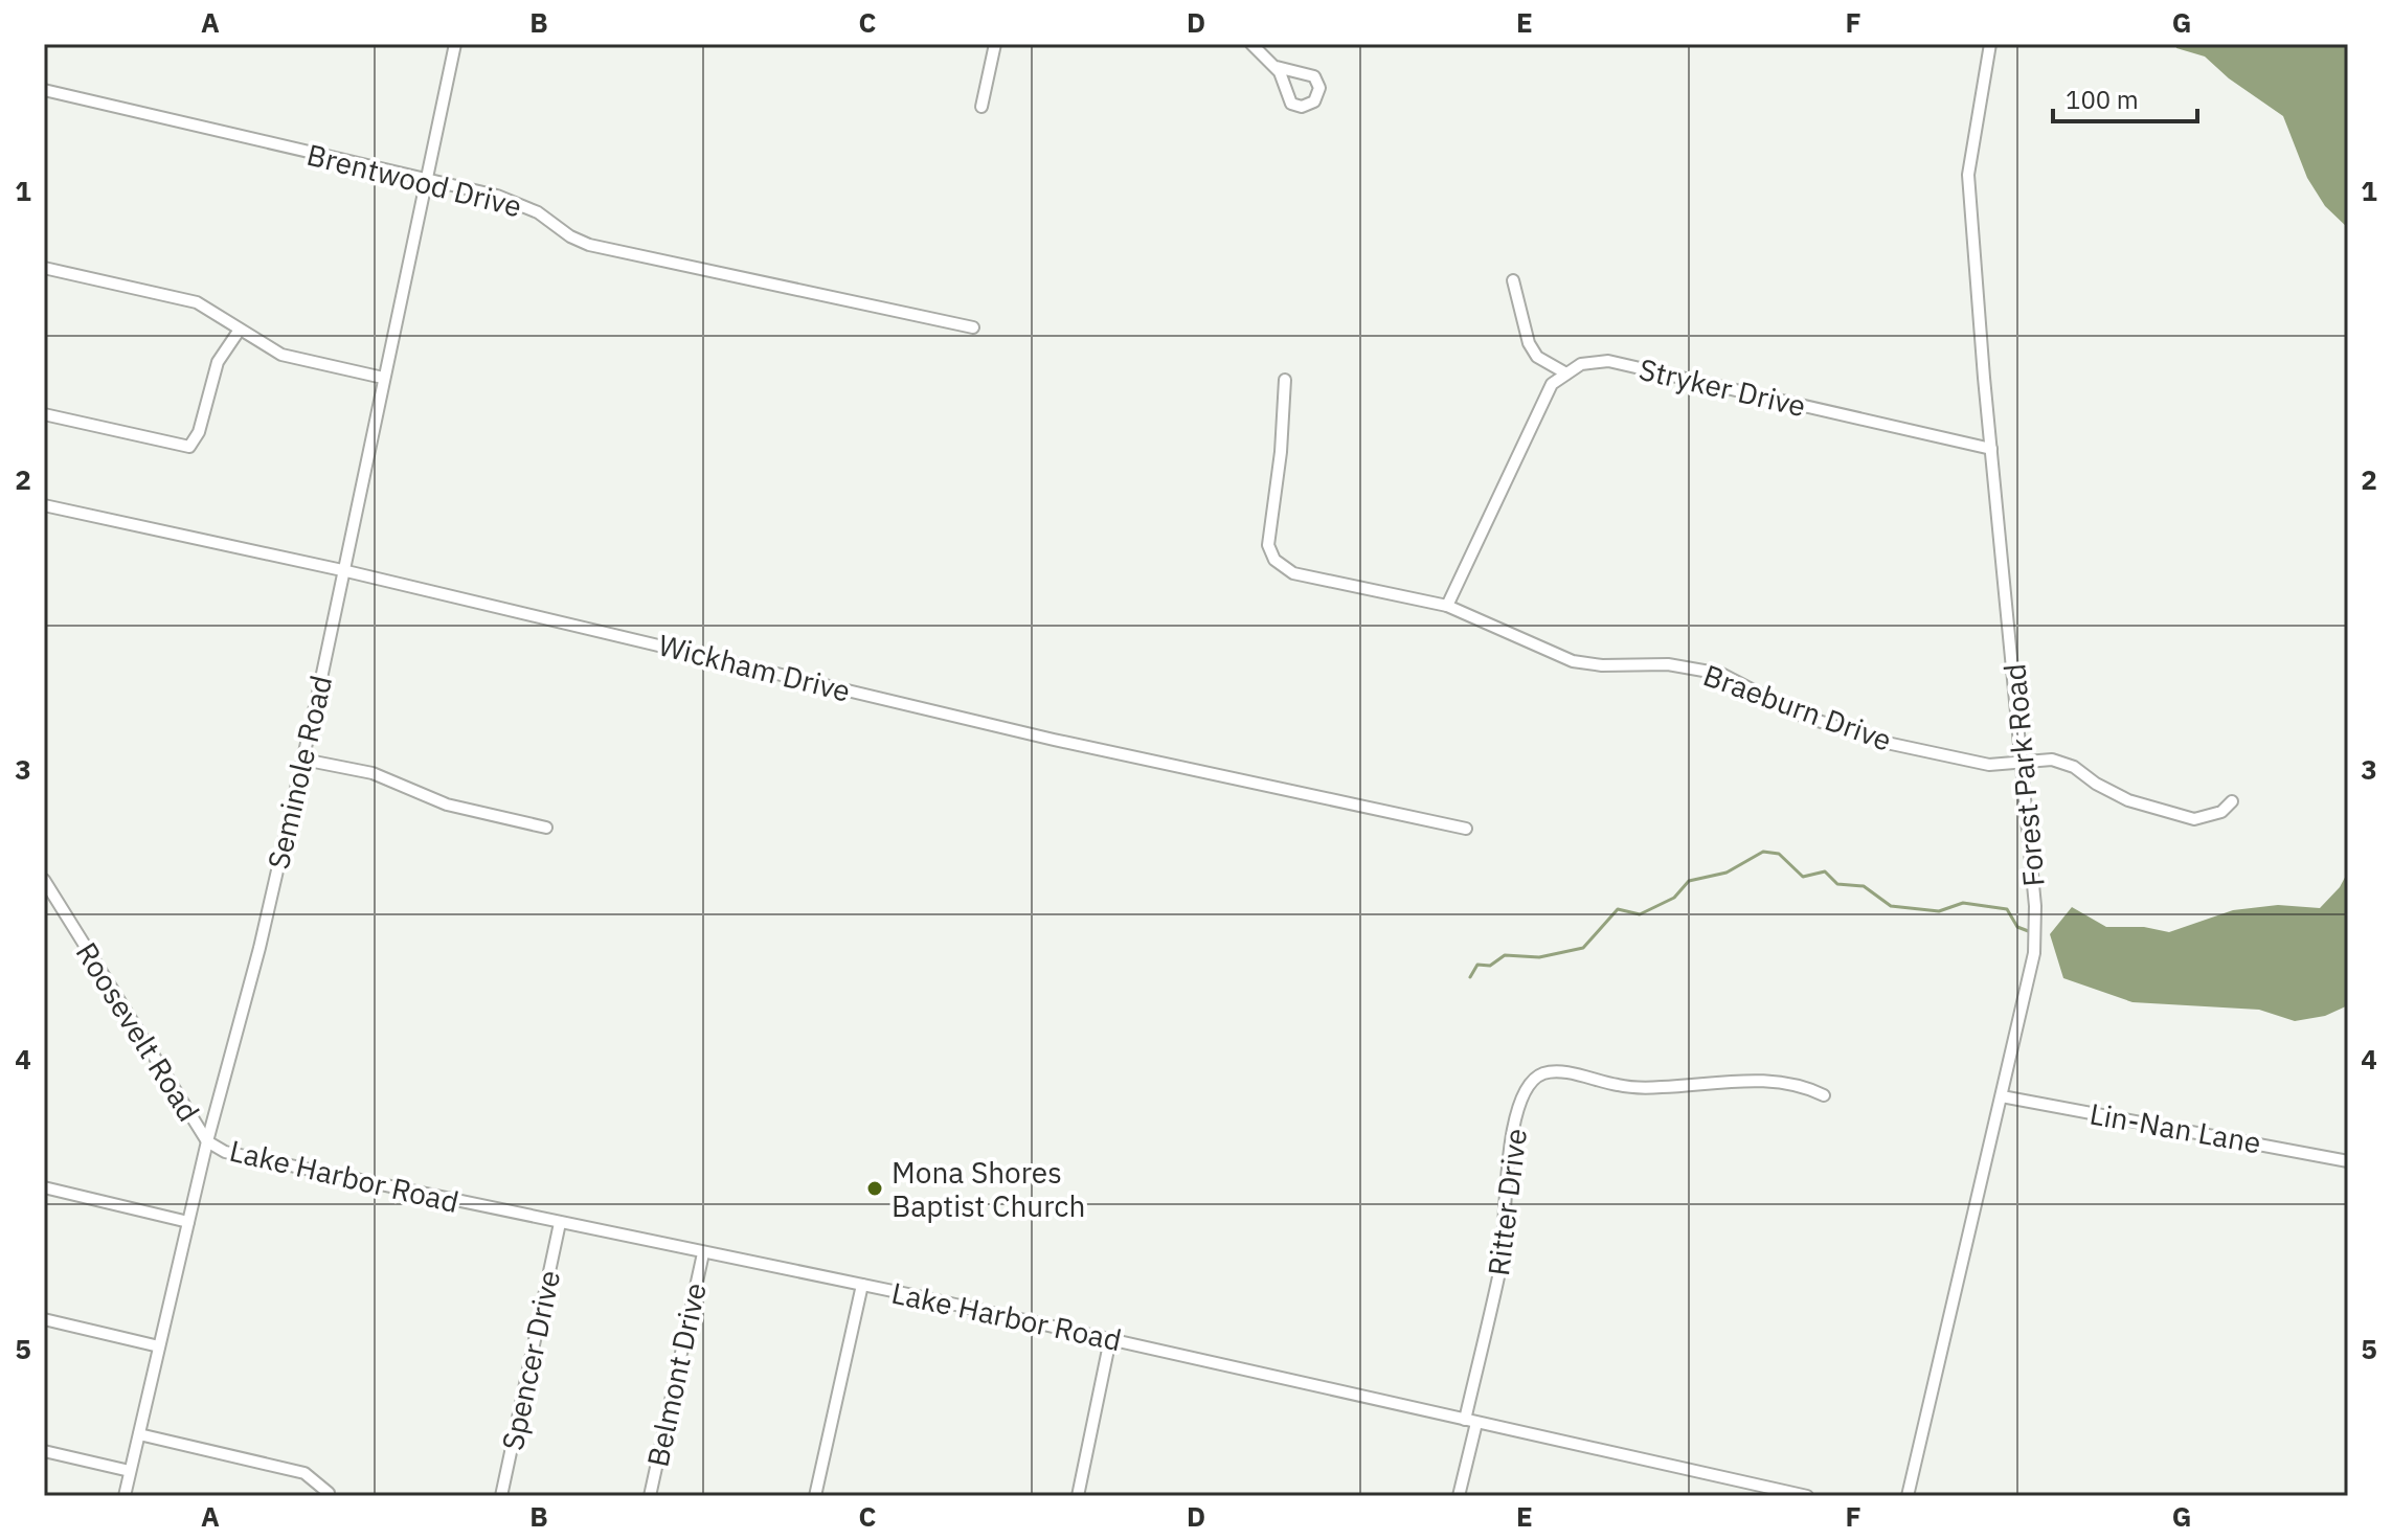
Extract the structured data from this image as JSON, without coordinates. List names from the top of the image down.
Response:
{
  "streets": {
    "street": [
      "Brentwood Drive",
      "Stryker Drive",
      "Wickham Drive",
      "Braeburn Drive",
      "Seminole Road",
      "Forest Park Road",
      "Roosevelt Road",
      "Lin-Nan Lane",
      "Lake Harbor Road",
      "Ritter Drive",
      "Spencer Drive",
      "Belmont Drive"
    ]
  },
  "crossings": [
    ["Brentwood Drive", "Seminole Road"],
    ["Stryker Drive", "Forest Park Road"],
    ["Wickham Drive", "Seminole Road"],
    ["Braeburn Drive", "Forest Park Road"],
    ["Seminole Road", "Roosevelt Road"],
    ["Seminole Road", "Lake Harbor Road"],
    ["Forest Park Road", "Lin-Nan Lane"],
    ["Roosevelt Road", "Lake Harbor Road"],
    ["Lake Harbor Road", "Ritter Drive"],
    ["Lake Harbor Road", "Spencer Drive"],
    ["Lake Harbor Road", "Belmont Drive"]
  ],
  "places": ["Mona Shores Baptist Church"],
  "scale_bar": "100 m",
  "grid": {
    "columns": [
      "A",
      "B",
      "C",
      "D",
      "E",
      "F",
      "G"
    ],
    "rows": [
      "1",
      "2",
      "3",
      "4",
      "5"
    ]
  }
}
